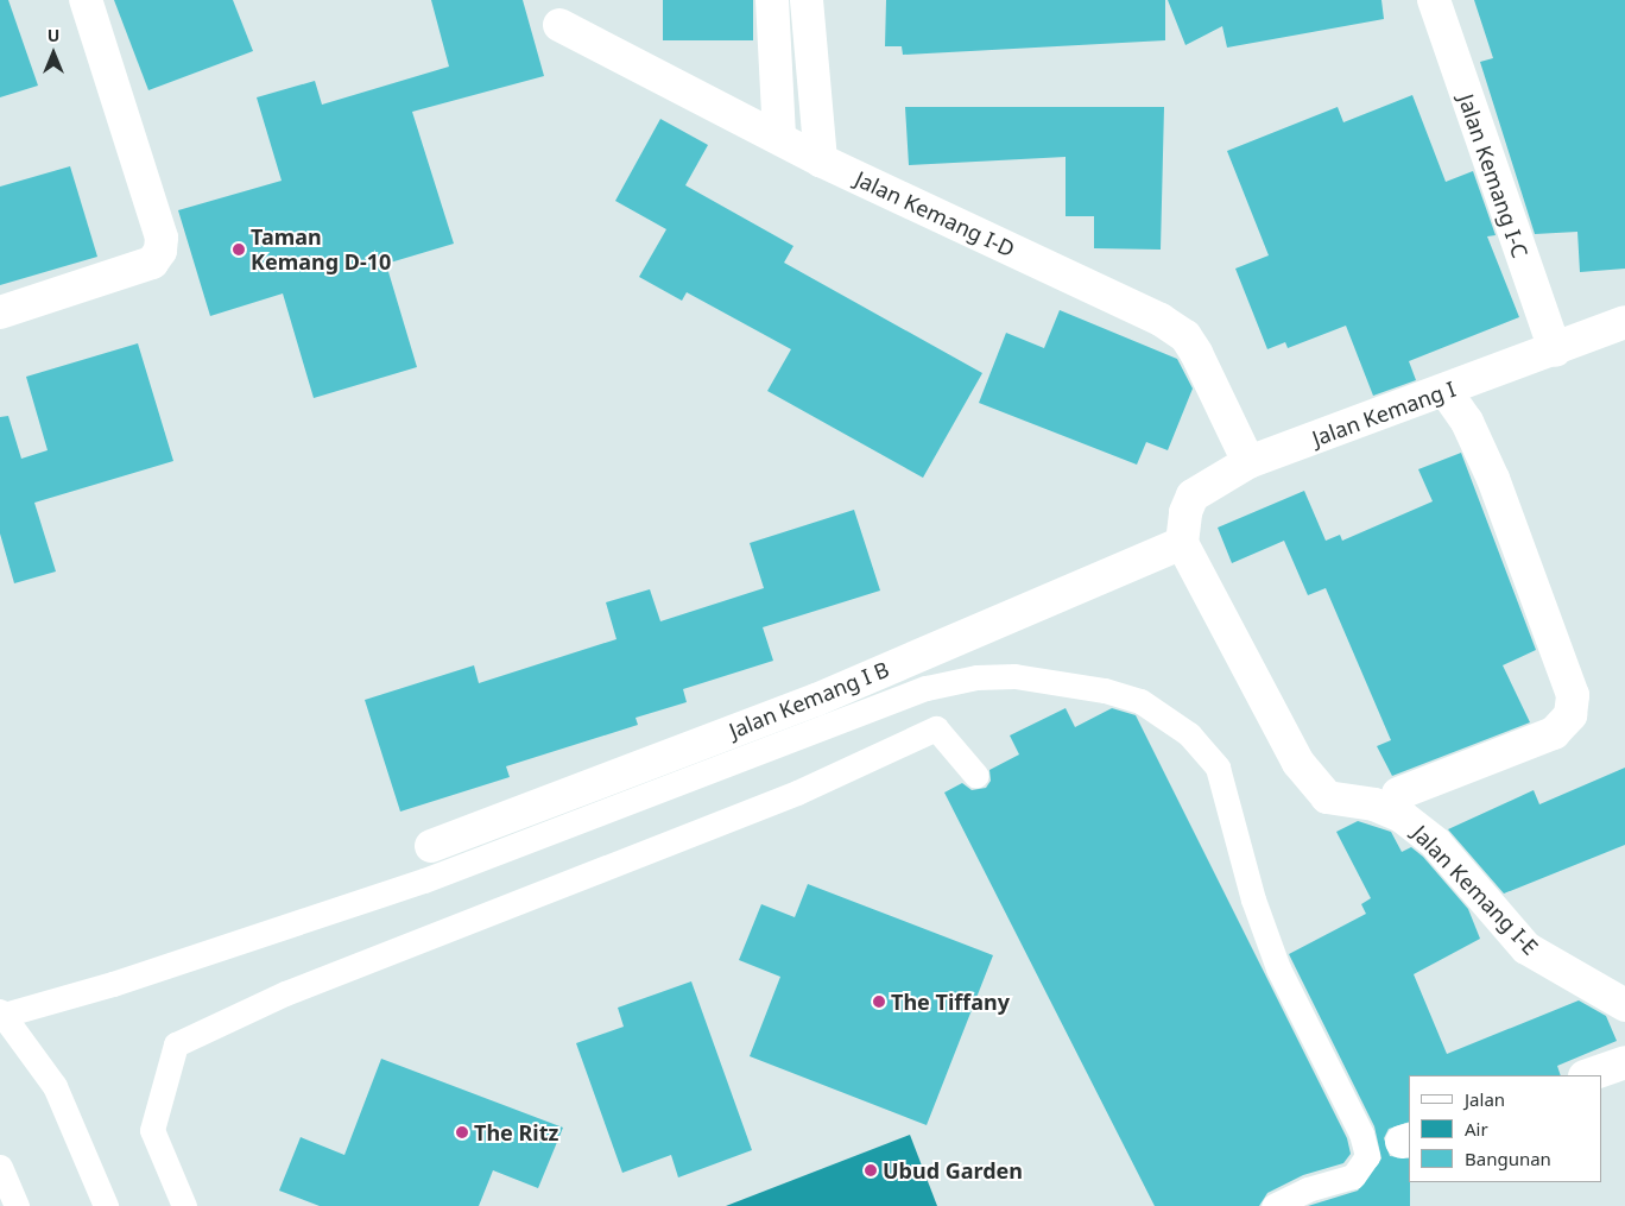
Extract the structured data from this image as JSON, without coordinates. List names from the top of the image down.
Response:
{
  "streets": {
    "street": [
      "Jalan Kemang I-C",
      "Jalan Kemang I-D",
      "Jalan Kemang I",
      "Jalan Kemang I B",
      "Jalan Kemang I-E"
    ]
  },
  "crossings": [
    ["Jalan Kemang I-C", "Jalan Kemang I"],
    ["Jalan Kemang I-D", "Jalan Kemang I"],
    ["Jalan Kemang I", "Jalan Kemang I B"],
    ["Jalan Kemang I", "Jalan Kemang I-E"],
    ["Jalan Kemang I B", "Jalan Kemang I-E"]
  ],
  "places": [
    "Taman Kemang D-10",
    "The Tiffany",
    "The Ritz",
    "Ubud Garden"
  ],
  "legend": ["Jalan", "Air", "Bangunan"],
  "north": "top"
}
